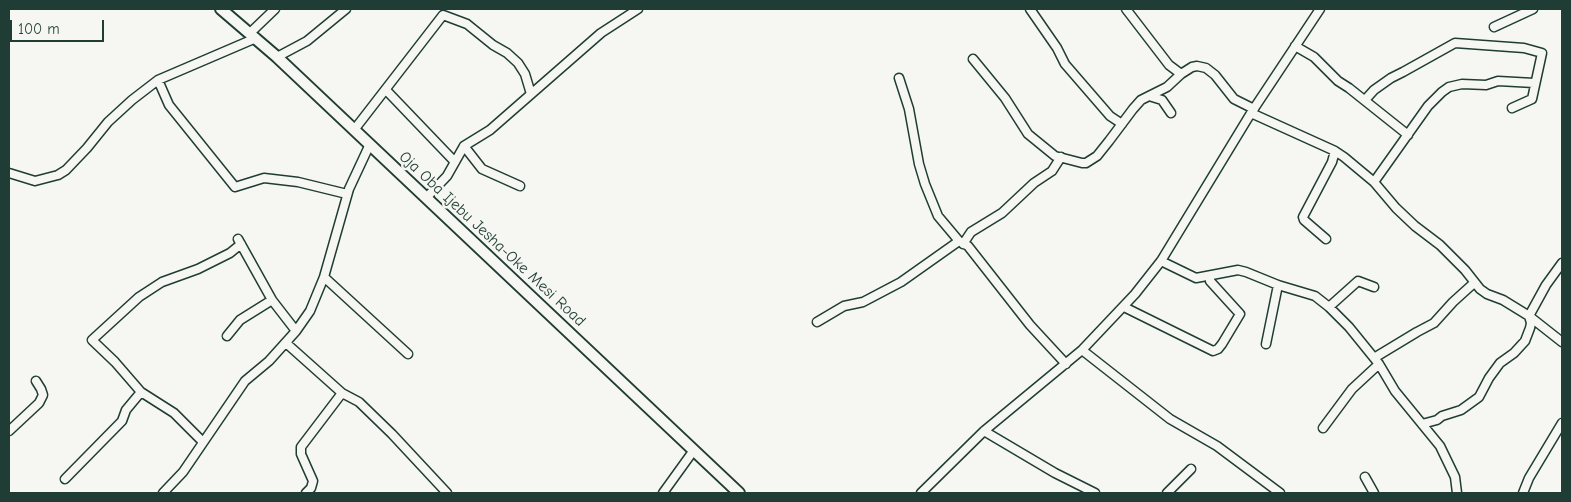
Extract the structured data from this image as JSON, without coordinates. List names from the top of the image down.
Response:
{
  "streets": {
    "main road": ["Oja Oba Ijebu Jesha-Oke Mesi Road"]
  },
  "scale_bar": "100 m"
}
